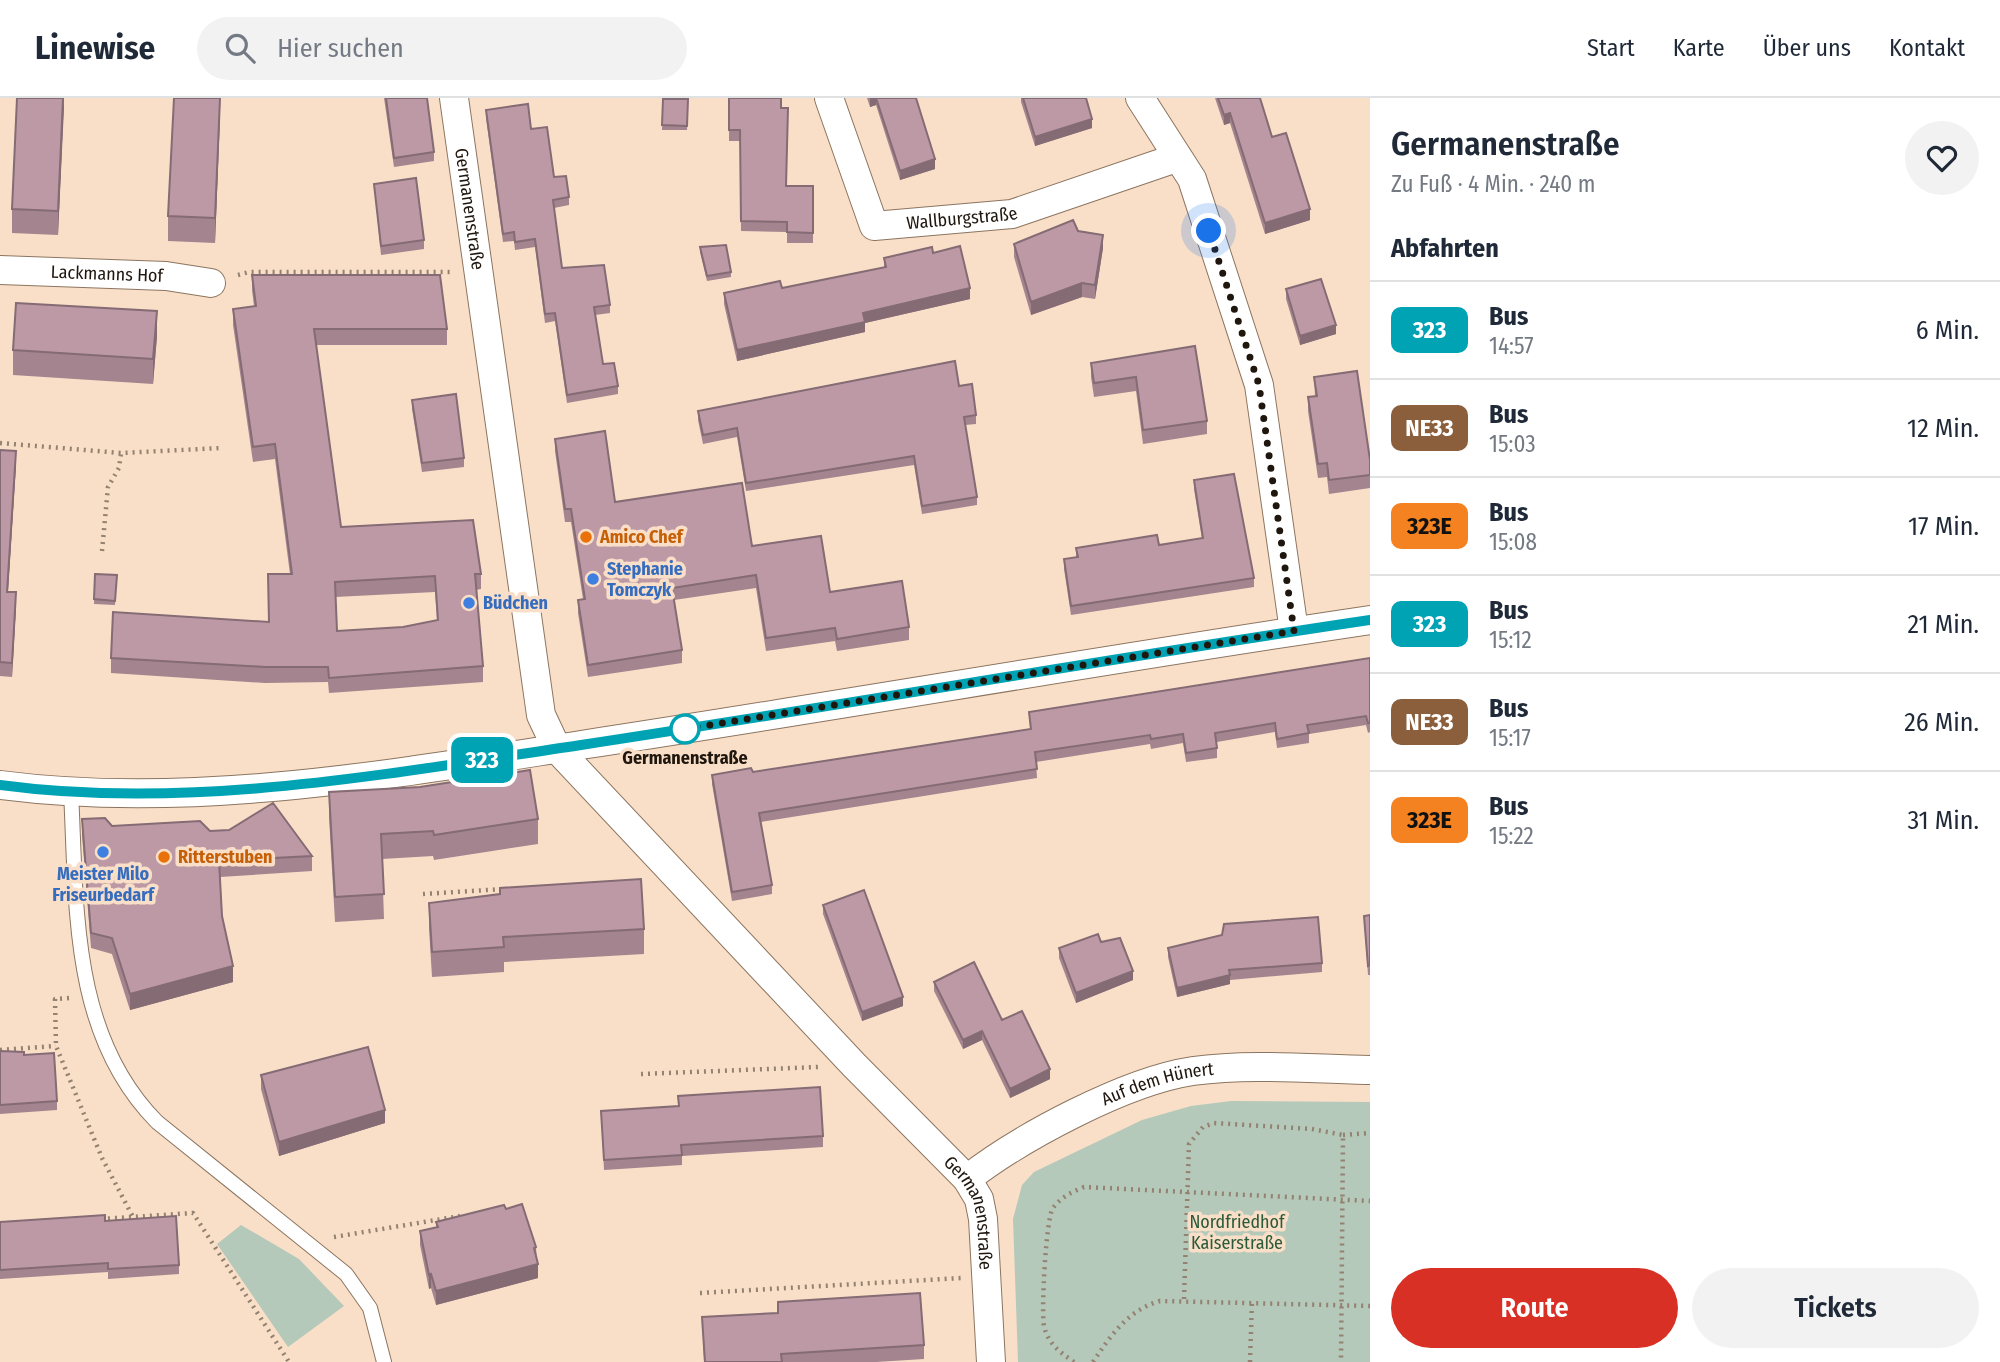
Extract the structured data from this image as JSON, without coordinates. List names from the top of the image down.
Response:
{
  "streets": {
    "street": [
      "Germanenstraße",
      "Wallburgstraße",
      "Lackmanns Hof",
      "Auf dem Hünert"
    ]
  },
  "crossings": [
    ["Germanenstraße", "Auf dem Hünert"]
  ],
  "parks": ["Nordfriedhof Kaiserstraße"],
  "places": [
    "Amico Chef",
    "Stephanie Tomczyk",
    "Büdchen",
    "Germanenstraße",
    "Meister Milo Friseurbedarf",
    "Ritterstuben"
  ],
  "lines": ["bus line 323"],
  "page": {
    "header": "Linewise",
    "search": "Hier suchen",
    "nav": [
      "Start",
      "Karte",
      "Über uns",
      "Kontakt"
    ],
    "on_map": "323",
    "heading": [
      ["Germanenstraße", "Zu Fuß · 4 Min. · 240 m"],
      "Abfahrten"
    ],
    "list": [
      {
        "mark": "323",
        "name": "Bus",
        "note": "14:57",
        "value": "6 Min."
      },
      {
        "mark": "NE33",
        "name": "Bus",
        "note": "15:03",
        "value": "12 Min."
      },
      {
        "mark": "323E",
        "name": "Bus",
        "note": "15:08",
        "value": "17 Min."
      },
      {
        "mark": "323",
        "name": "Bus",
        "note": "15:12",
        "value": "21 Min."
      },
      {
        "mark": "NE33",
        "name": "Bus",
        "note": "15:17",
        "value": "26 Min."
      },
      {
        "mark": "323E",
        "name": "Bus",
        "note": "15:22",
        "value": "31 Min."
      }
    ],
    "buttons": ["Route", "Tickets"]
  }
}
